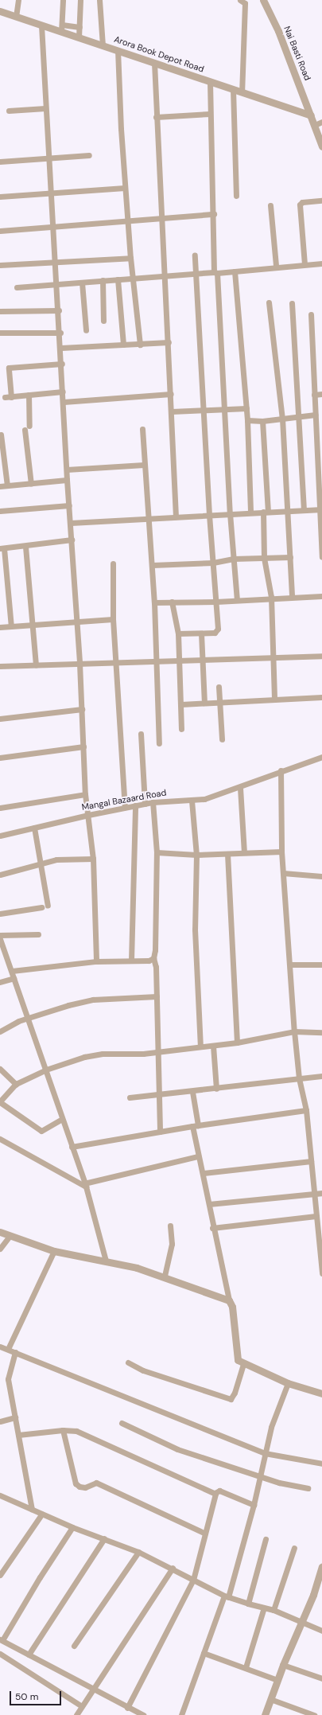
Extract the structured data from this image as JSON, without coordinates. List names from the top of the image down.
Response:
{
  "streets": {
    "street": ["Nai Basti Road", "Arora Book Depot Road", "Mangal Bazaard Road"]
  },
  "crossings": [
    ["Nai Basti Road", "Arora Book Depot Road"]
  ],
  "scale_bar": "50 m"
}
